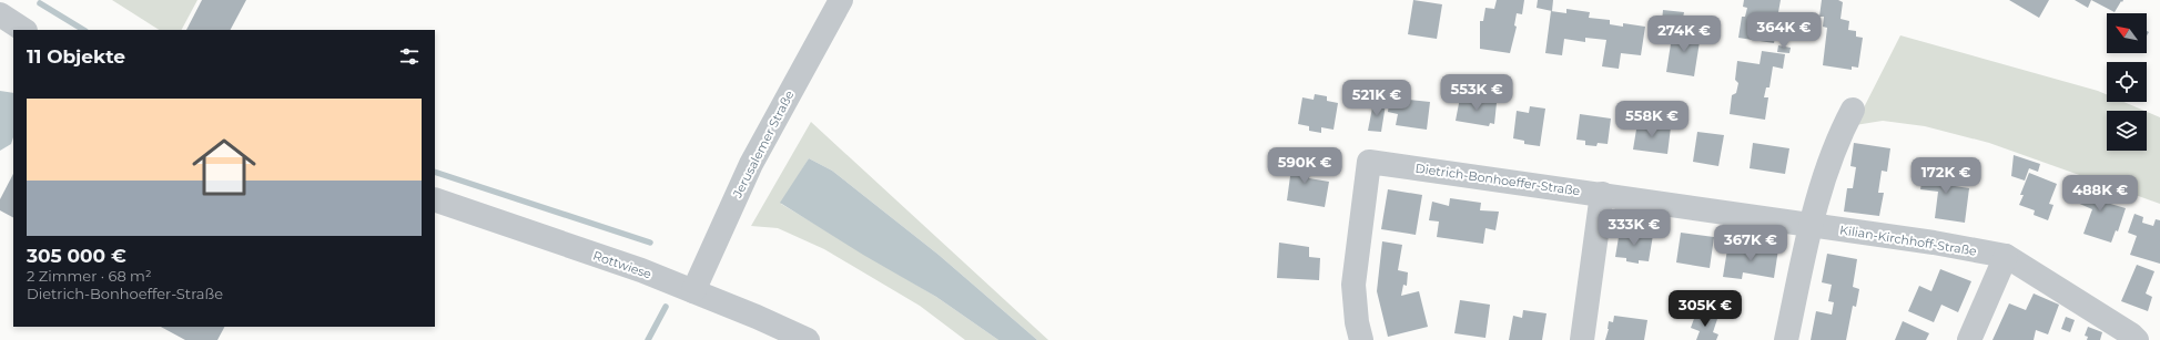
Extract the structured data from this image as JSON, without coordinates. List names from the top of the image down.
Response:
{
  "streets": {
    "street": [
      "Jerusalemer Straße",
      "Dietrich-Bonhoeffer-Straße",
      "Kilian-Kirchhoff-Straße",
      "Rottwiese"
    ]
  },
  "crossings": [
    ["Jerusalemer Straße", "Rottwiese"],
    ["Dietrich-Bonhoeffer-Straße", "Kilian-Kirchhoff-Straße"]
  ],
  "north": "top left",
  "page": {
    "price": [
      "364K €",
      "274K €",
      "553K €",
      "521K €",
      "558K €",
      "590K €",
      "172K €",
      "488K €",
      "333K €",
      "367K €",
      "305K €"
    ],
    "heading": "11 Objekte",
    "list": [
      {
        "name": "305 000 €",
        "note": "2 Zimmer · 68 m² · Dietrich-Bonhoeffer-Straße"
      }
    ]
  }
}
